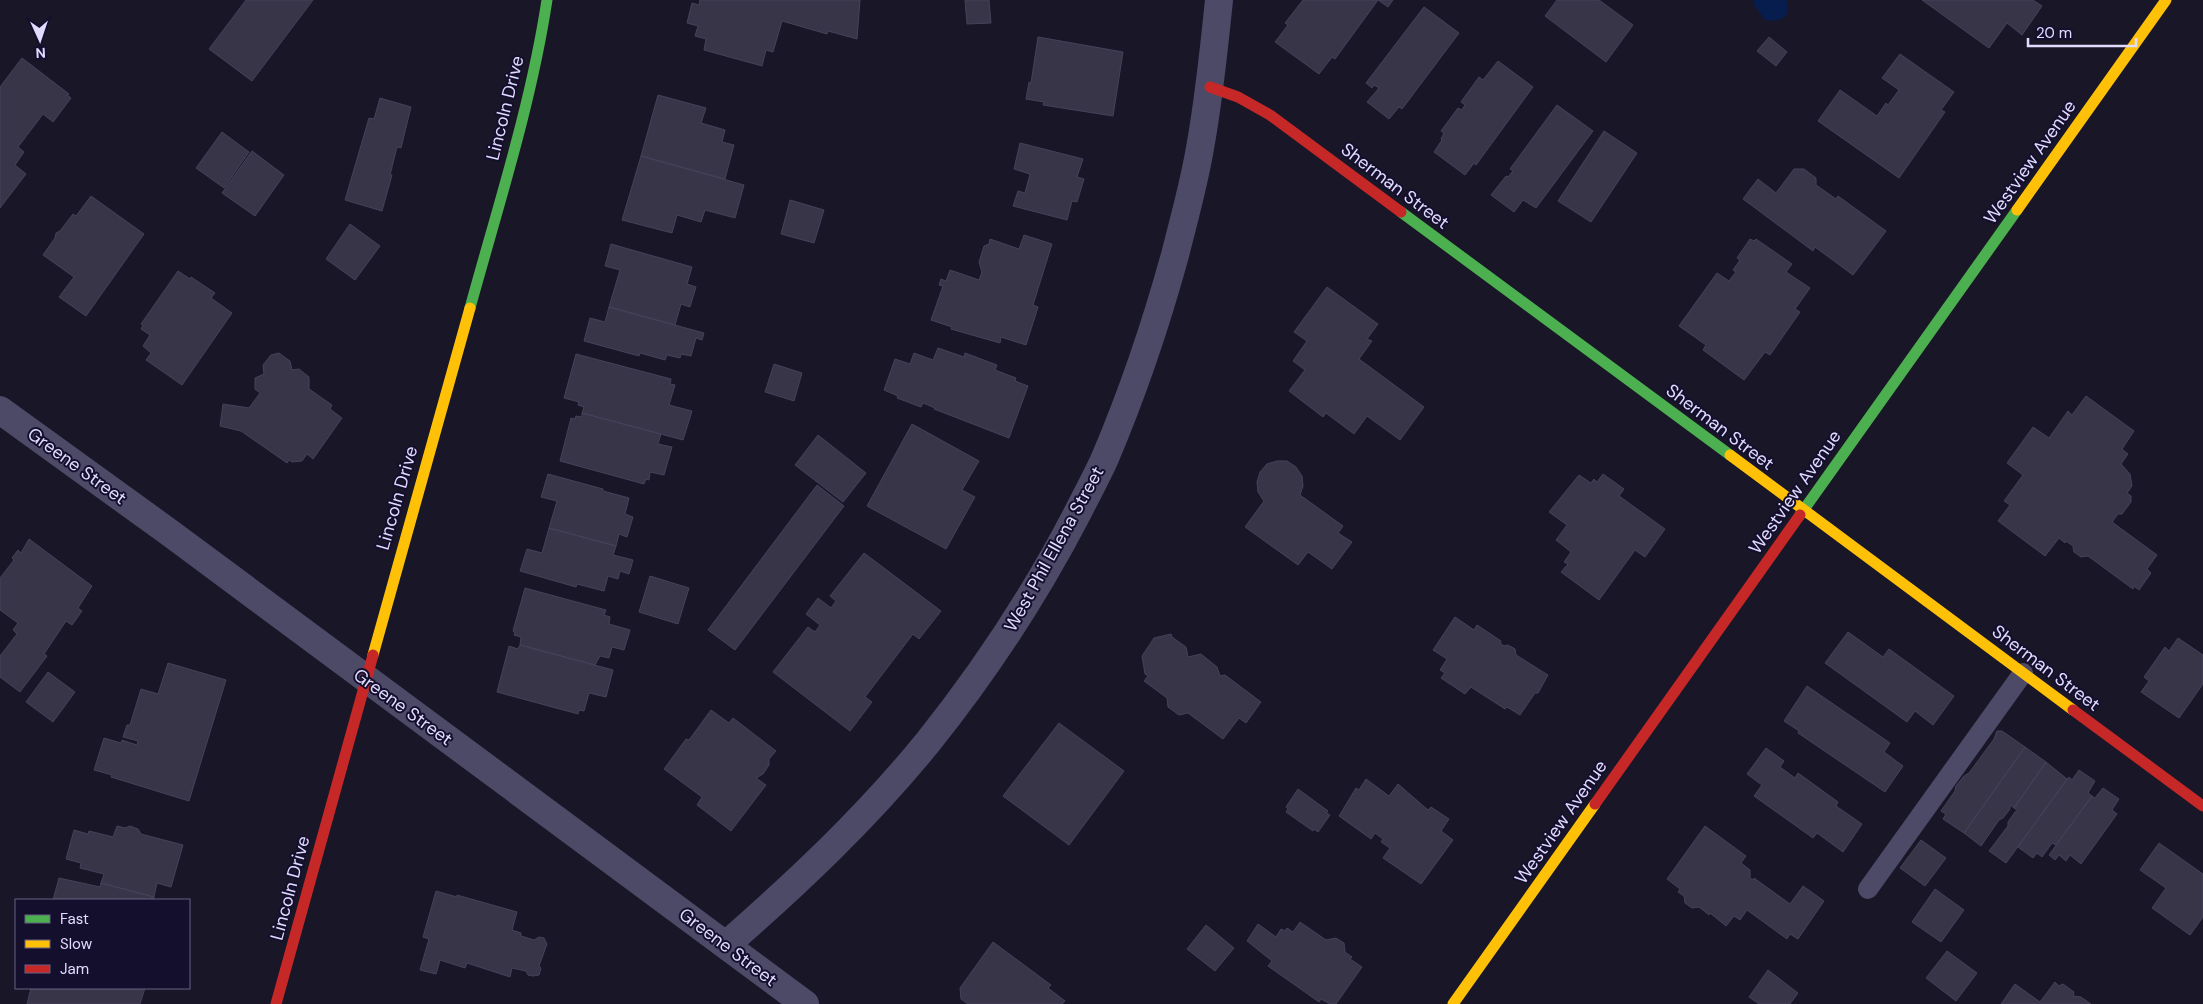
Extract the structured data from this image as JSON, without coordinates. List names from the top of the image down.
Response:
{
  "streets": {
    "street": [
      "Lincoln Drive",
      "Westview Avenue",
      "Sherman Street",
      "Greene Street",
      "West Phil Ellena Street"
    ]
  },
  "crossings": [
    ["Lincoln Drive", "Greene Street"],
    ["Westview Avenue", "Sherman Street"],
    ["Sherman Street", "West Phil Ellena Street"],
    ["Greene Street", "West Phil Ellena Street"]
  ],
  "legend": ["Fast", "Slow", "Jam"],
  "scale_bar": "20 m",
  "north": "bottom"
}
